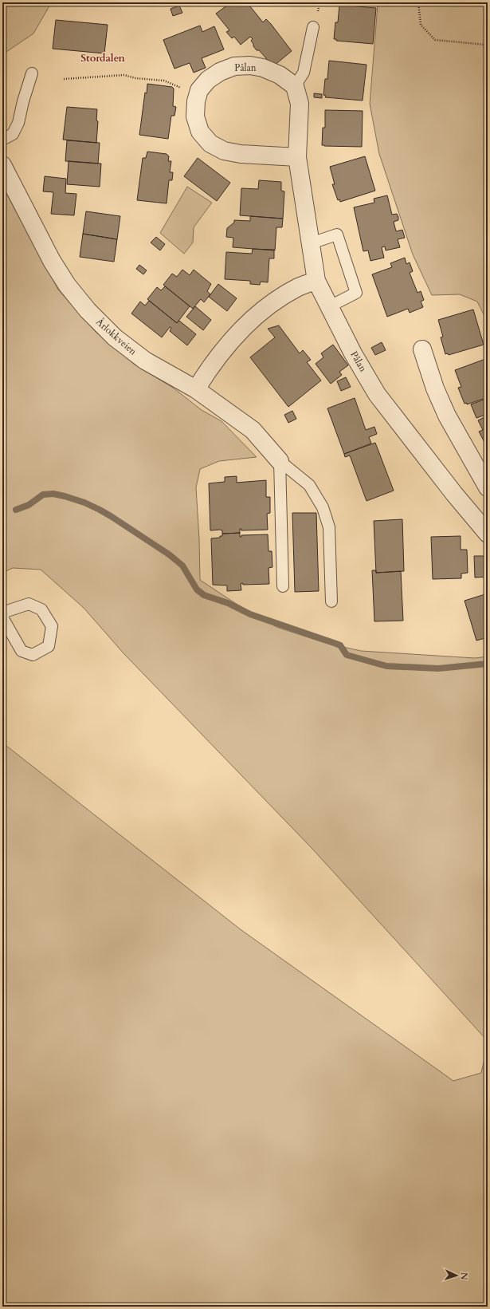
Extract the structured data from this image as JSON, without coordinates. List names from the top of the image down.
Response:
{
  "streets": {
    "street": ["Pålan", "Årlokkveien"]
  },
  "districts": ["Stordalen"],
  "north": "right"
}
